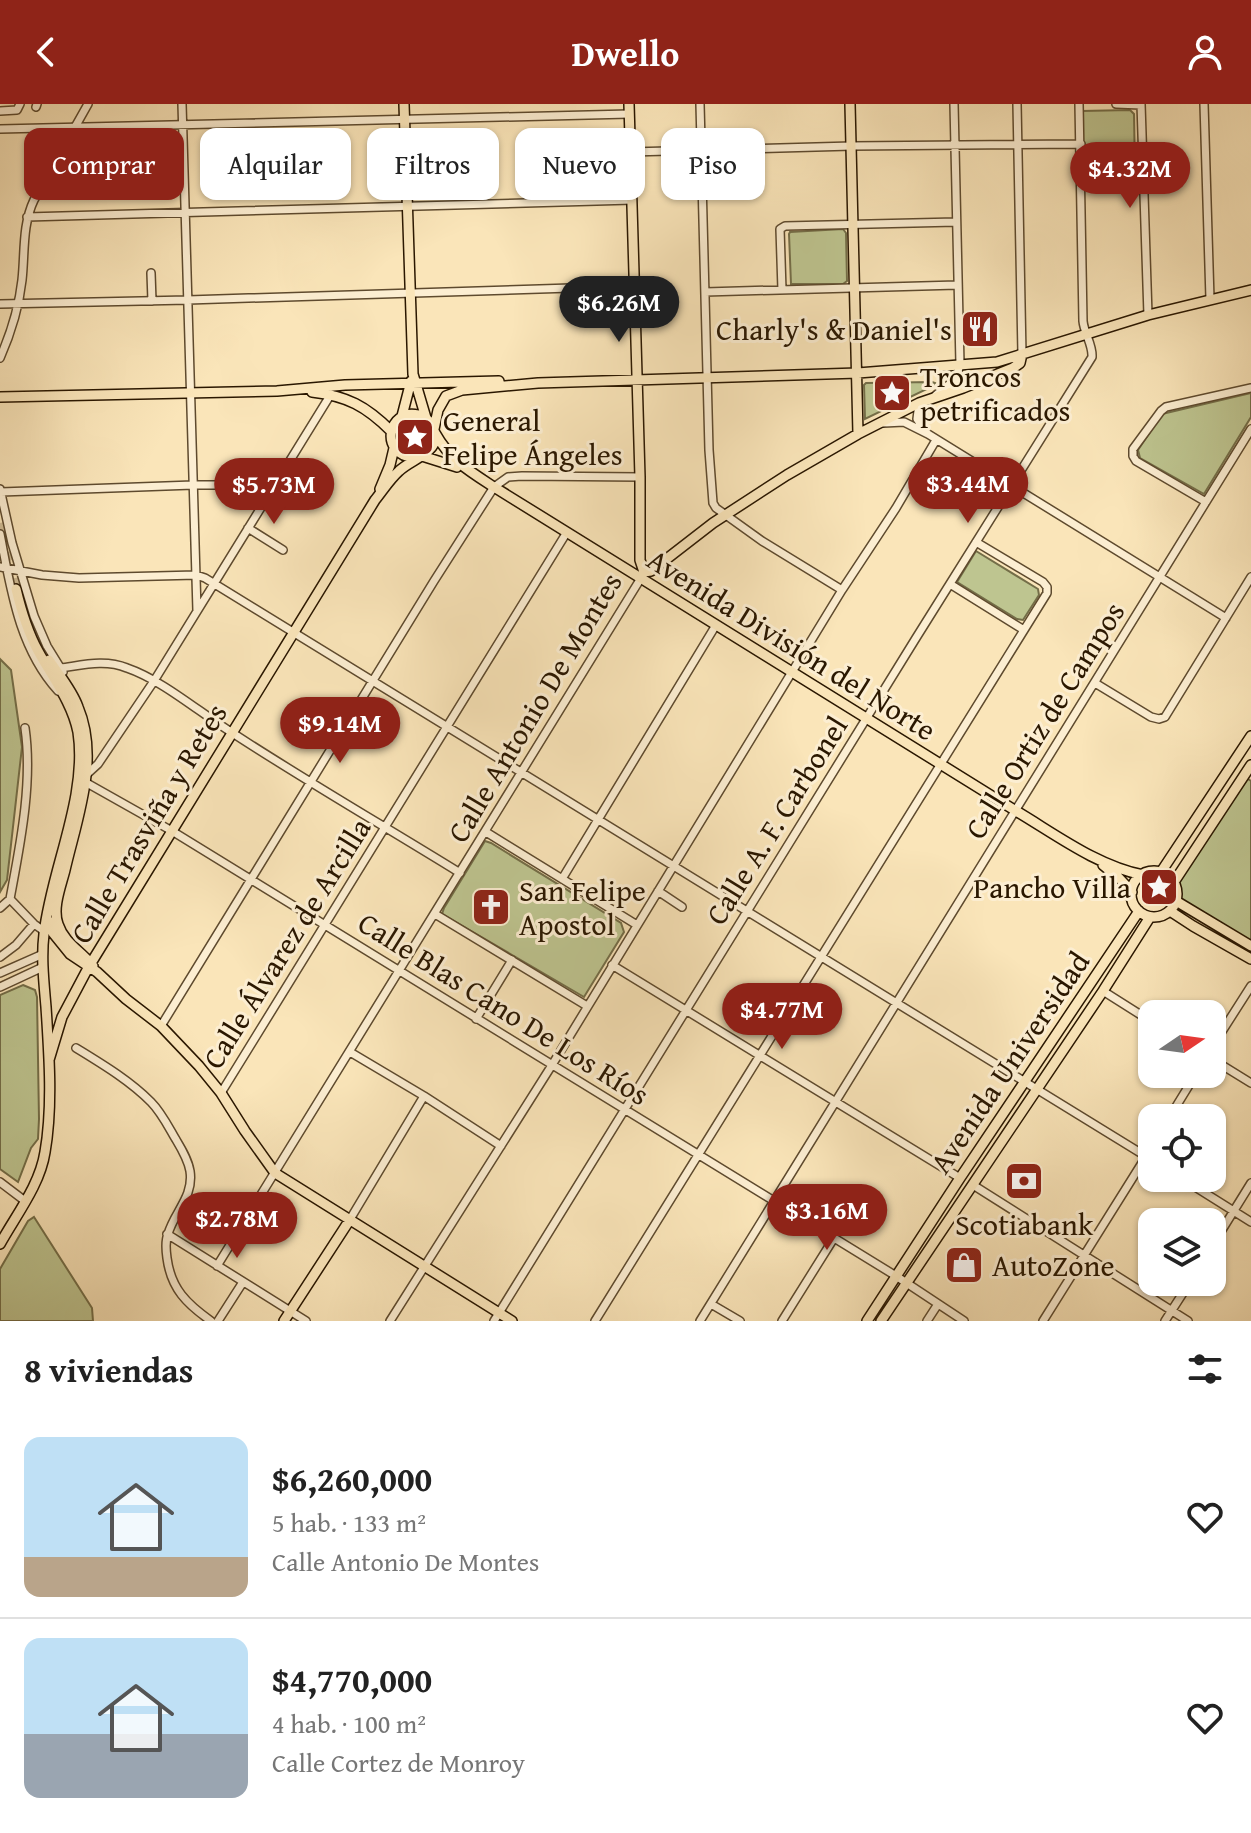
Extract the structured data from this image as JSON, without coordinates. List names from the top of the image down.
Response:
{
  "streets": {
    "main road": [
      "Avenida División del Norte",
      "Calle Antonio De Montes",
      "Calle Trasviña y Retes",
      "Avenida Universidad"
    ],
    "street": [
      "Calle Ortiz de Campos",
      "Calle A. F. Carbonel",
      "Calle Álvarez de Arcilla",
      "Calle Blas Cano De Los Ríos"
    ]
  },
  "crossings": [
    ["Avenida División del Norte", "Calle Antonio De Montes"],
    ["Avenida División del Norte", "Calle Ortiz de Campos"],
    ["Avenida División del Norte", "Calle A. F. Carbonel"],
    ["Avenida División del Norte", "Calle Trasviña y Retes"],
    ["Avenida División del Norte", "Calle Álvarez de Arcilla"],
    ["Avenida División del Norte", "Avenida Universidad"],
    ["Calle Antonio De Montes", "Calle Blas Cano De Los Ríos"],
    ["Calle Ortiz de Campos", "Calle Blas Cano De Los Ríos"],
    ["Calle A. F. Carbonel", "Calle Blas Cano De Los Ríos"],
    ["Calle Trasviña y Retes", "Calle Blas Cano De Los Ríos"],
    ["Calle Álvarez de Arcilla", "Calle Blas Cano De Los Ríos"],
    ["Calle Blas Cano De Los Ríos", "Avenida Universidad"]
  ],
  "places": {
    "restaurant": ["Charly's & Daniel's"],
    "place": ["Troncos petrificados", "General Felipe Ángeles", "Pancho Villa"],
    "church": ["San Felipe Apostol"],
    "bank": ["Scotiabank"],
    "shop": ["AutoZone"]
  },
  "north": "right",
  "page": {
    "header": "Dwello",
    "chip": [
      "Comprar",
      "Alquilar",
      "Filtros",
      "Nuevo",
      "Piso"
    ],
    "price": [
      "$4.32M",
      "$6.26M",
      "$3.44M",
      "$5.73M",
      "$9.14M",
      "$4.77M",
      "$3.16M",
      "$2.78M"
    ],
    "heading": "8 viviendas",
    "list": [
      {
        "name": "$6,260,000",
        "note": "5 hab. · 133 m² · Calle Antonio De Montes"
      },
      {
        "name": "$4,770,000",
        "note": "4 hab. · 100 m² · Calle Cortez de Monroy"
      }
    ]
  }
}
